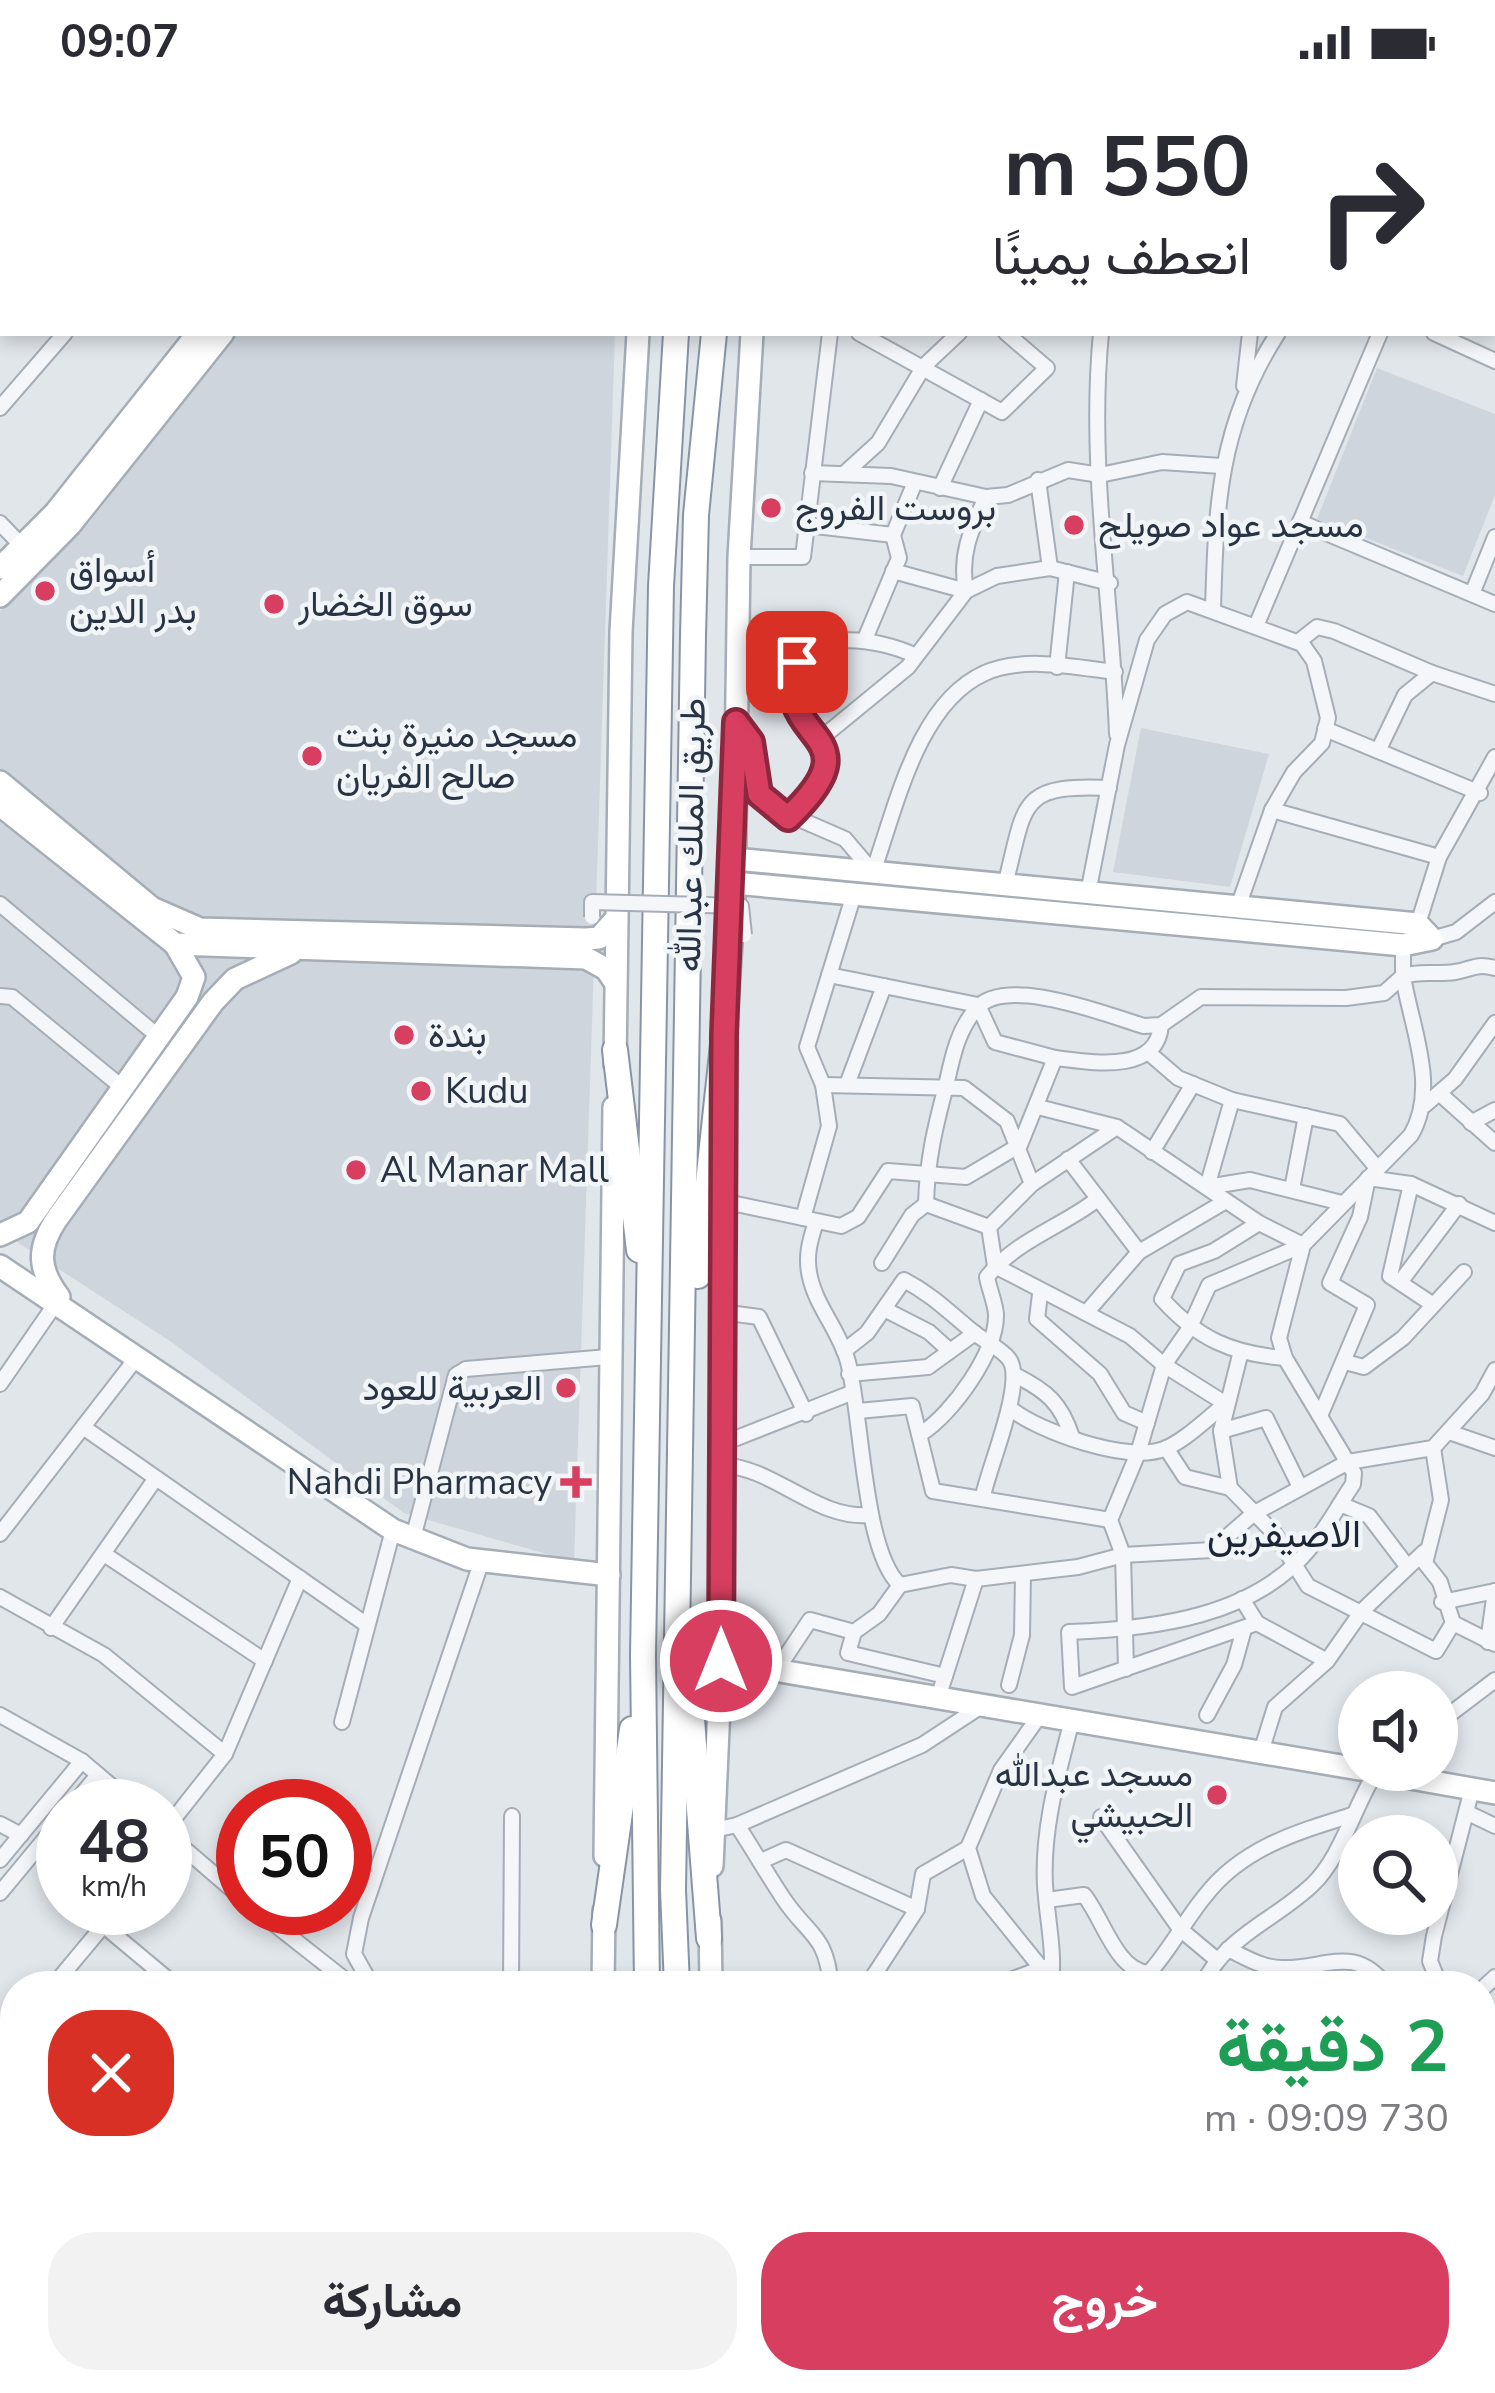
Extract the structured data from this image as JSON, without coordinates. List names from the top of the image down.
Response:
{
  "streets": {
    "highway": ["طريق الملك عبدالله"]
  },
  "districts": ["الاصيفرين"],
  "places": {
    "other": [
      "بروست الفروج",
      "مسجد عواد صويلح",
      "أسواق بدر الدين",
      "سوق الخضار",
      "مسجد منيرة بنت صالح الفريان",
      "بندة",
      "Kudu",
      "Al Manar Mall",
      "العربية للعود",
      "مسجد عبدالله الحبيشي"
    ],
    "health": ["Nahdi Pharmacy"]
  },
  "page": {
    "status": "09:07",
    "turn": ["550 m", "انعطف يمينًا"],
    "speed": "48 km/h",
    "limit": "50",
    "heading": ["2 دقيقة", "730 m · 09:09"],
    "buttons": ["خروج", "مشاركة"]
  }
}
